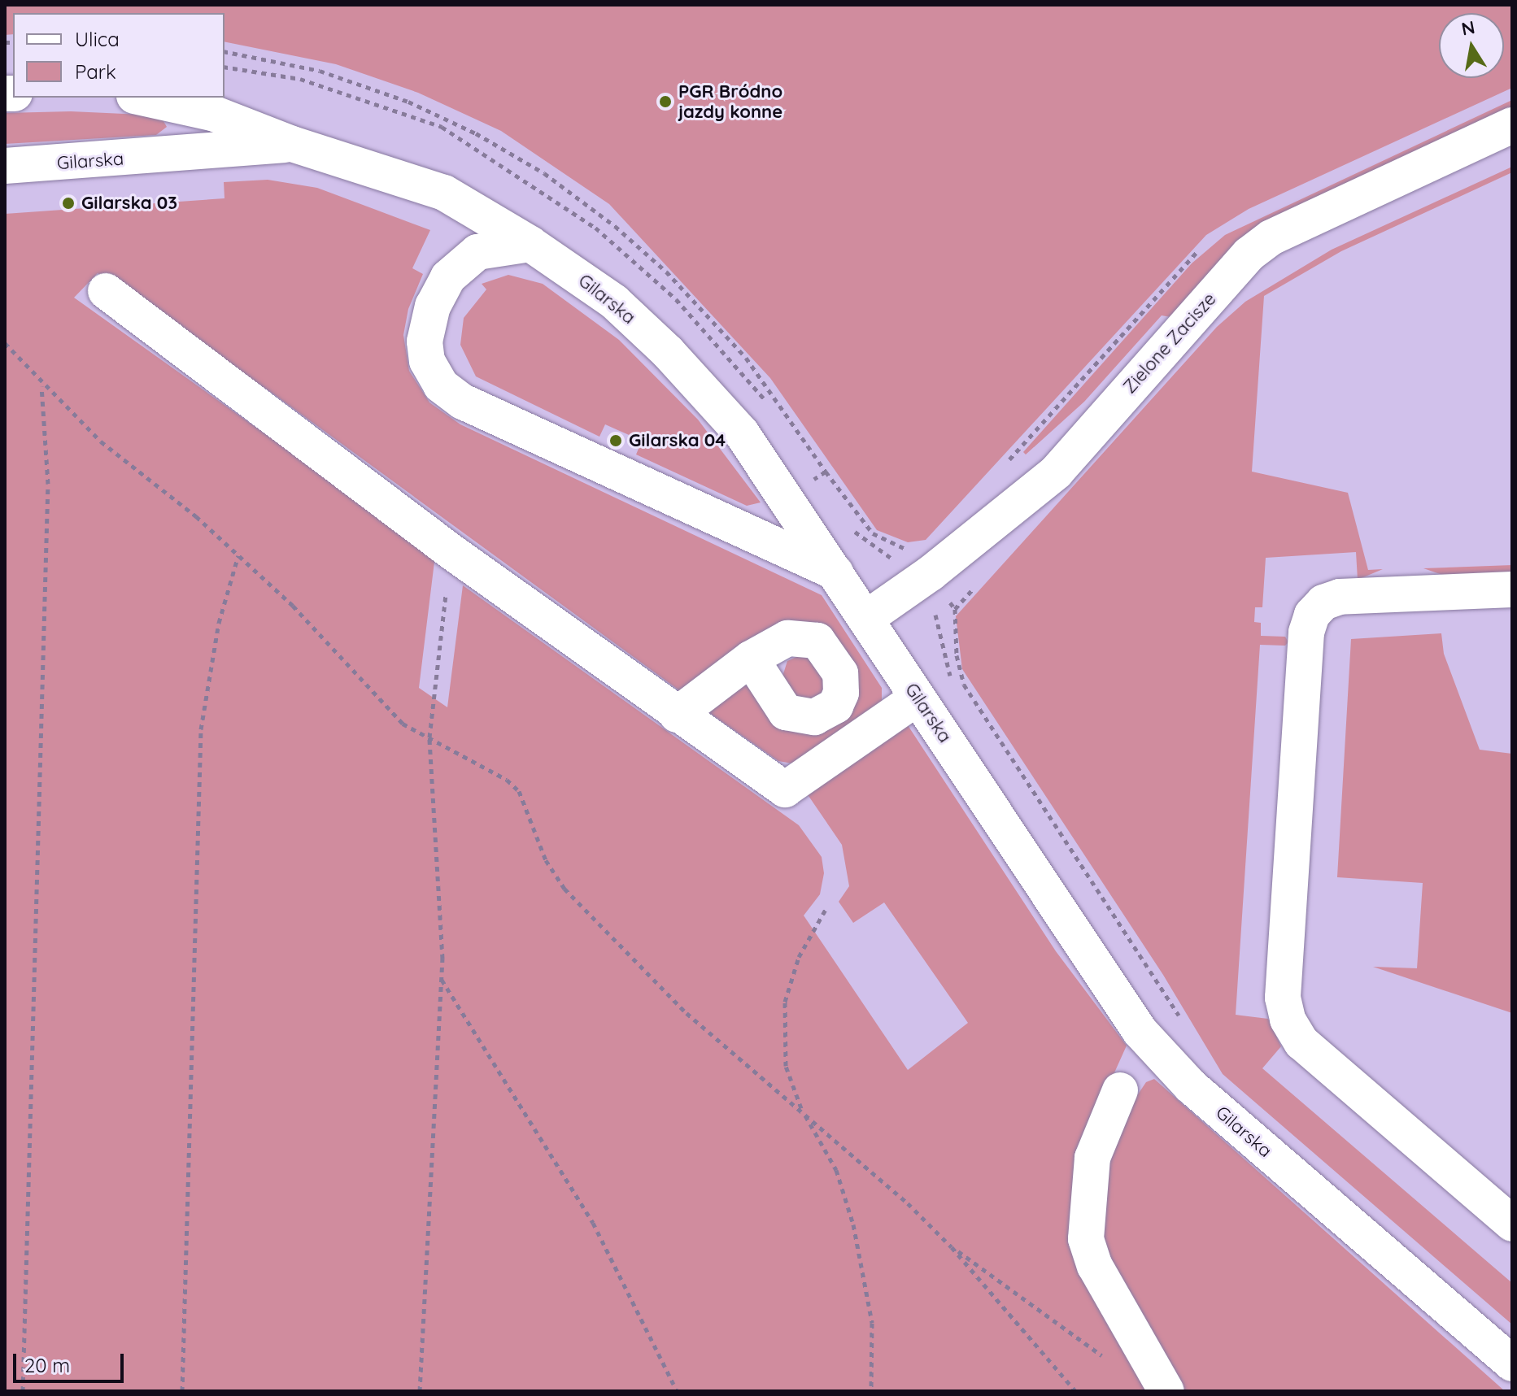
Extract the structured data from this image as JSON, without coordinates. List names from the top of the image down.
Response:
{
  "streets": {
    "street": ["Gilarska", "Zielone Zacisze"]
  },
  "crossings": [
    ["Gilarska", "Zielone Zacisze"]
  ],
  "places": ["PGR Bródno jazdy konne", "Gilarska 03", "Gilarska 04"],
  "legend": ["Ulica", "Park"],
  "scale_bar": "20 m",
  "north": "top"
}
